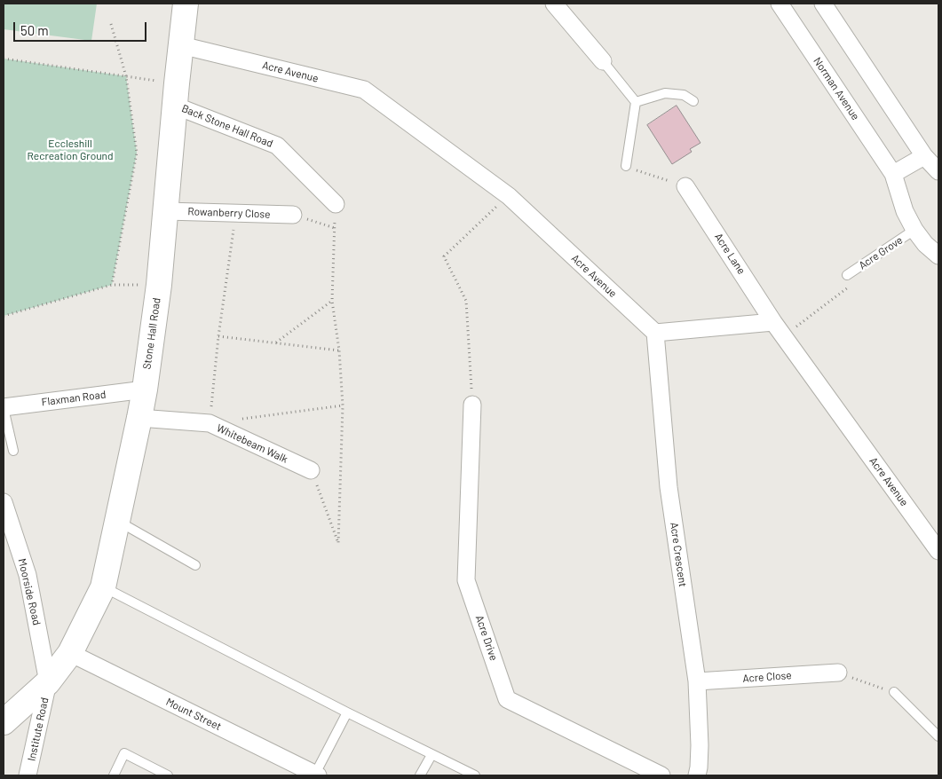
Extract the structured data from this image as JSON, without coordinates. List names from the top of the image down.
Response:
{
  "streets": {
    "street": [
      "Acre Avenue",
      "Norman Avenue",
      "Back Stone Hall Road",
      "Rowanberry Close",
      "Acre Lane",
      "Stone Hall Road",
      "Flaxman Road",
      "Whitebeam Walk",
      "Acre Crescent",
      "Moorside Road",
      "Acre Drive",
      "Acre Close",
      "Mount Street",
      "Institute Road"
    ],
    "lane": ["Acre Grove"]
  },
  "crossings": [
    ["Acre Avenue", "Acre Lane"],
    ["Acre Avenue", "Stone Hall Road"],
    ["Acre Avenue", "Acre Crescent"],
    ["Norman Avenue", "Acre Grove"],
    ["Back Stone Hall Road", "Stone Hall Road"],
    ["Rowanberry Close", "Stone Hall Road"],
    ["Stone Hall Road", "Flaxman Road"],
    ["Stone Hall Road", "Whitebeam Walk"],
    ["Stone Hall Road", "Moorside Road"],
    ["Stone Hall Road", "Mount Street"],
    ["Stone Hall Road", "Institute Road"],
    ["Acre Crescent", "Acre Close"],
    ["Moorside Road", "Institute Road"]
  ],
  "parks": ["Eccleshill Recreation Ground"],
  "scale_bar": "50 m"
}
